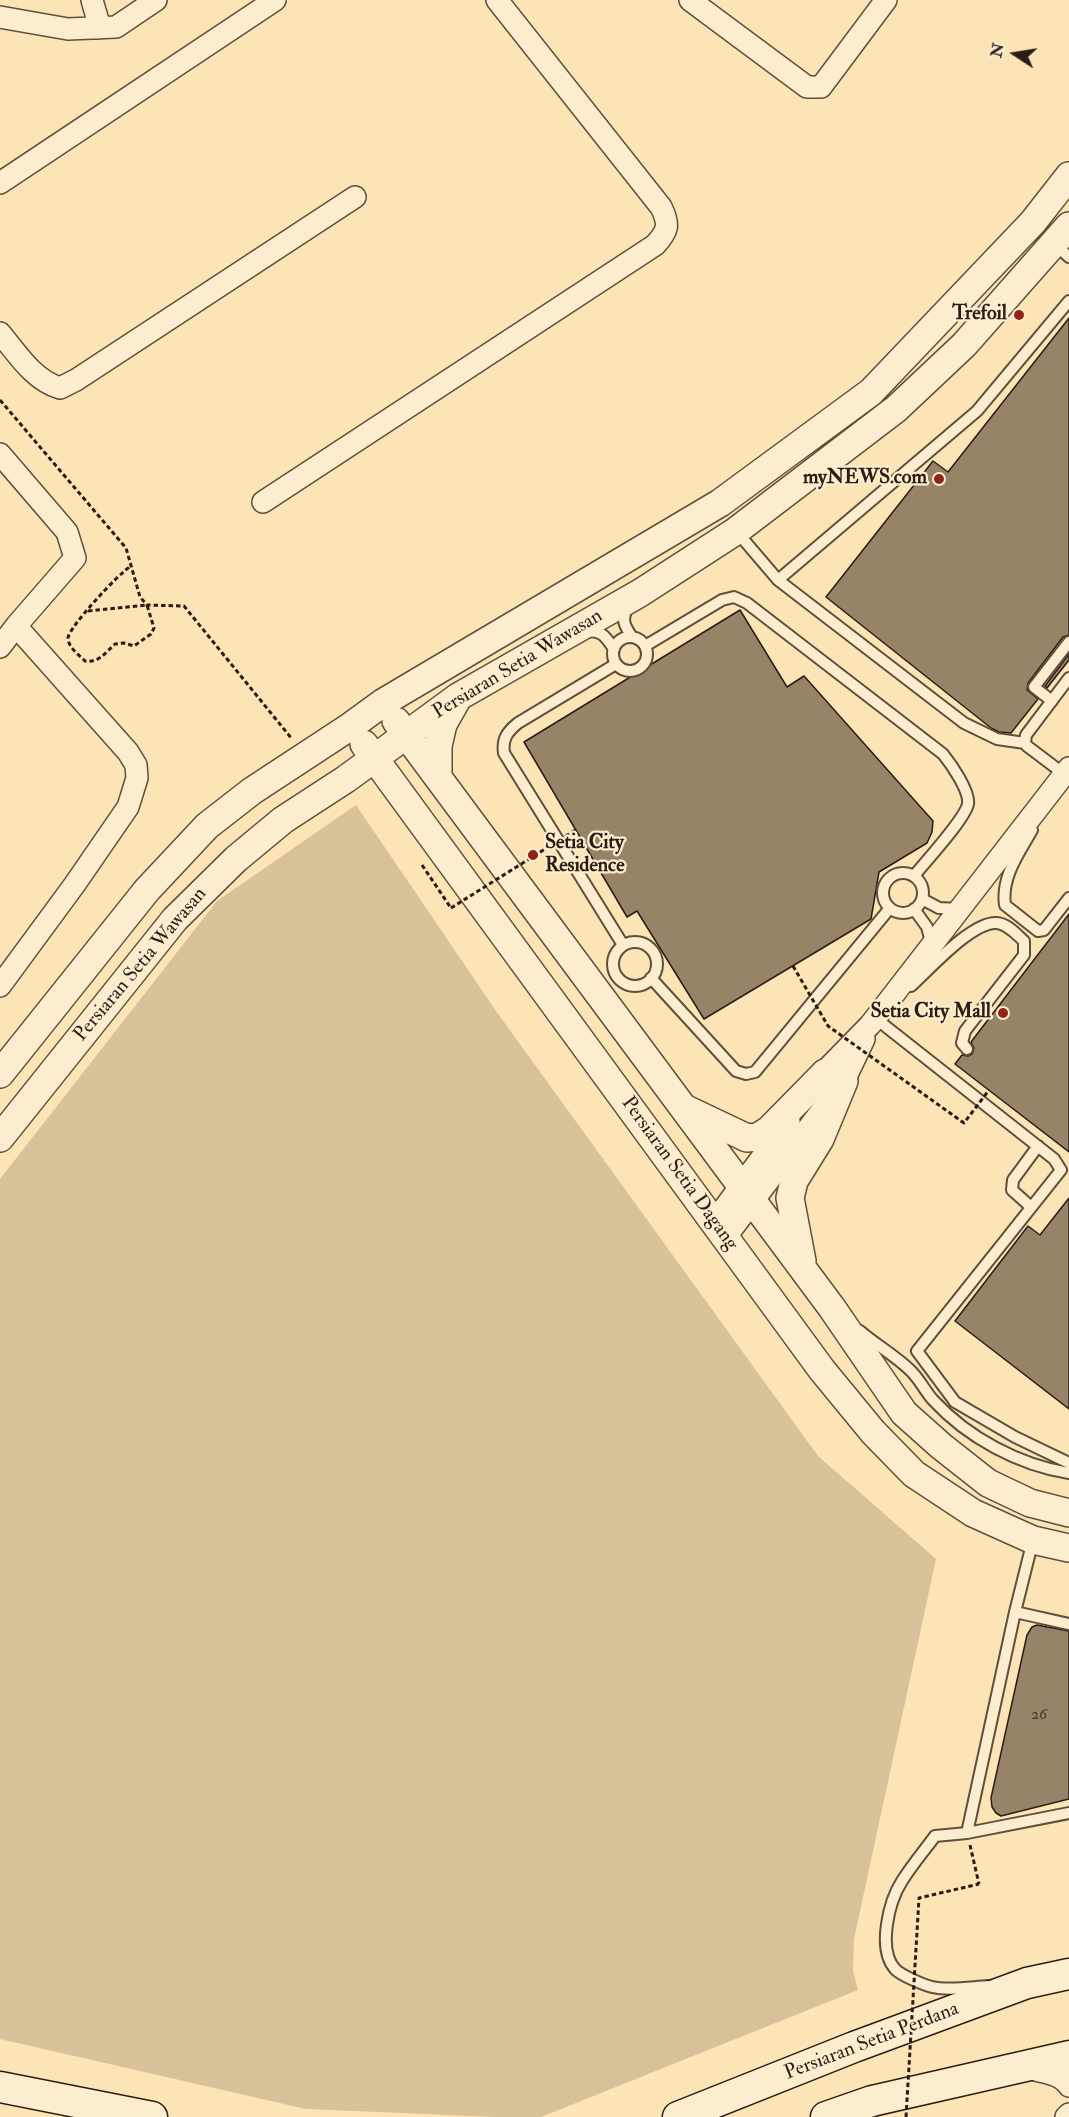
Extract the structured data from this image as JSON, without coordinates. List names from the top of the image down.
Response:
{
  "streets": {
    "main road": ["Persiaran Setia Perdana"],
    "street": ["Persiaran Setia Wawasan", "Persiaran Setia Dagang"]
  },
  "crossings": [
    ["Persiaran Setia Wawasan", "Persiaran Setia Dagang"]
  ],
  "places": [
    "Trefoil",
    "myNEWS.com",
    "Setia City Residence",
    "Setia City Mall"
  ],
  "house_numbers": ["26"],
  "north": "left"
}
